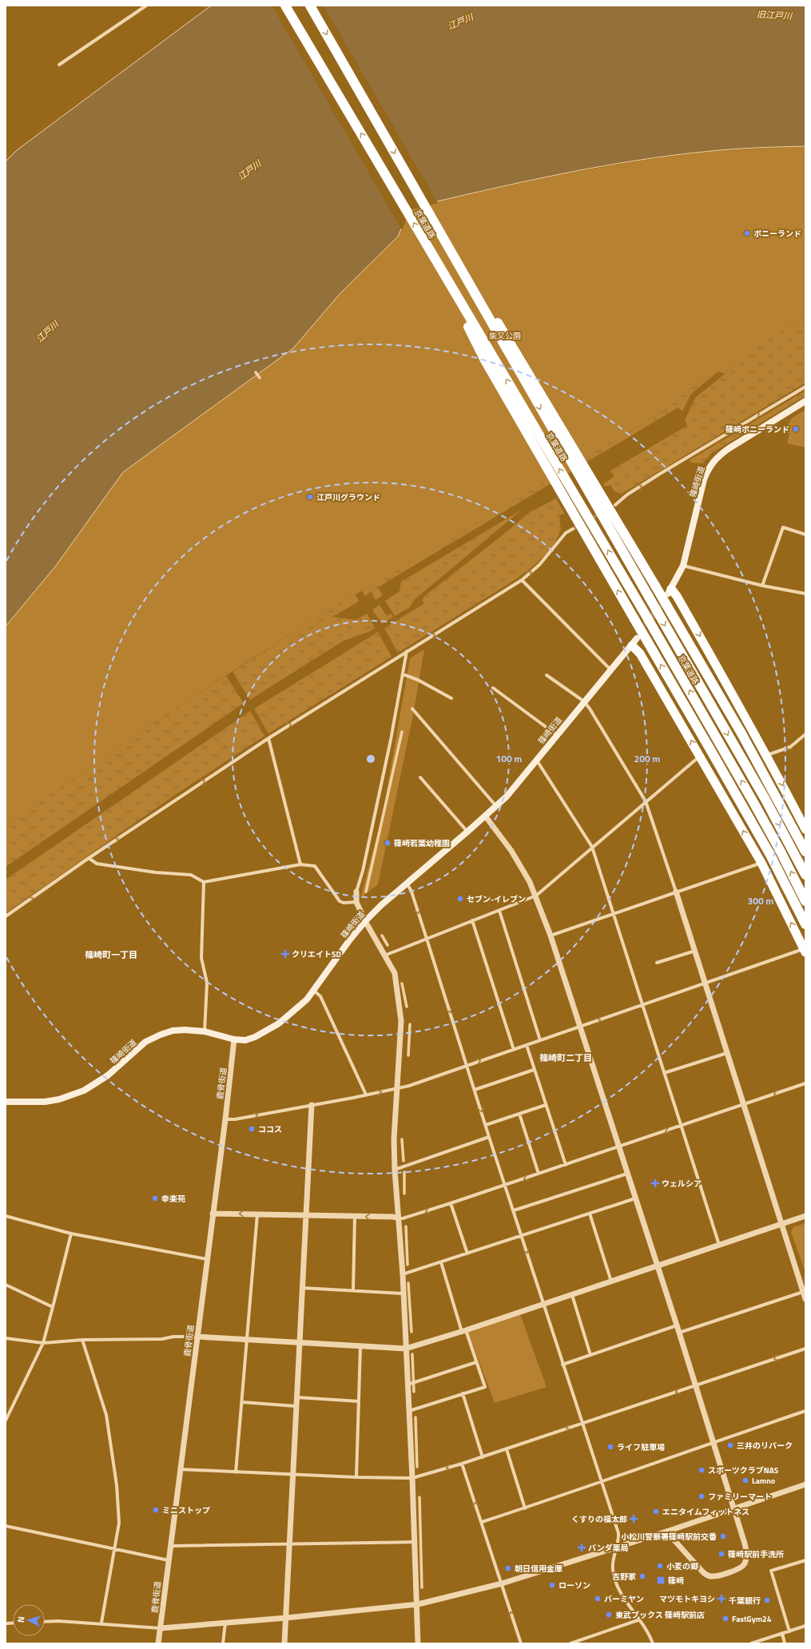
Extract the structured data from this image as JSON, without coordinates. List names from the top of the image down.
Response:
{
  "streets": {
    "highway": ["京葉道路"],
    "main road": ["篠崎街道"],
    "street": ["鹿骨街道"]
  },
  "crossings": [
    ["篠崎街道", "鹿骨街道"]
  ],
  "districts": ["篠崎町一丁目", "篠崎町二丁目"],
  "water": ["旧江戸川", "江戸川"],
  "parks": ["柴又公園"],
  "places": {
    "other": [
      "ポニーランド",
      "篠崎ポニーランド",
      "江戸川グラウンド",
      "篠崎若葉幼稚園",
      "セブン-イレブン",
      "ココス",
      "幸楽苑",
      "三井のリパーク",
      "ライフ駐車場",
      "スポーツクラブNAS",
      "Lamno",
      "ファミリーマート",
      "ミニストップ",
      "エニタイムフィットネス",
      "小松川警察署篠崎駅前交番",
      "篠崎駅前手洗所",
      "小麦の郷",
      "朝日信用金庫",
      "吉野家",
      "ローソン",
      "バーミヤン",
      "千葉銀行",
      "東武ブックス 篠崎駅前店",
      "FastGym24"
    ],
    "health": [
      "クリエイトSD",
      "ウェルシア",
      "くすりの福太郎",
      "パンダ薬局",
      "マツモトキヨシ"
    ],
    "transit": ["篠崎"]
  },
  "north": "left",
  "rings": ["100 m", "200 m", "300 m"]
}
